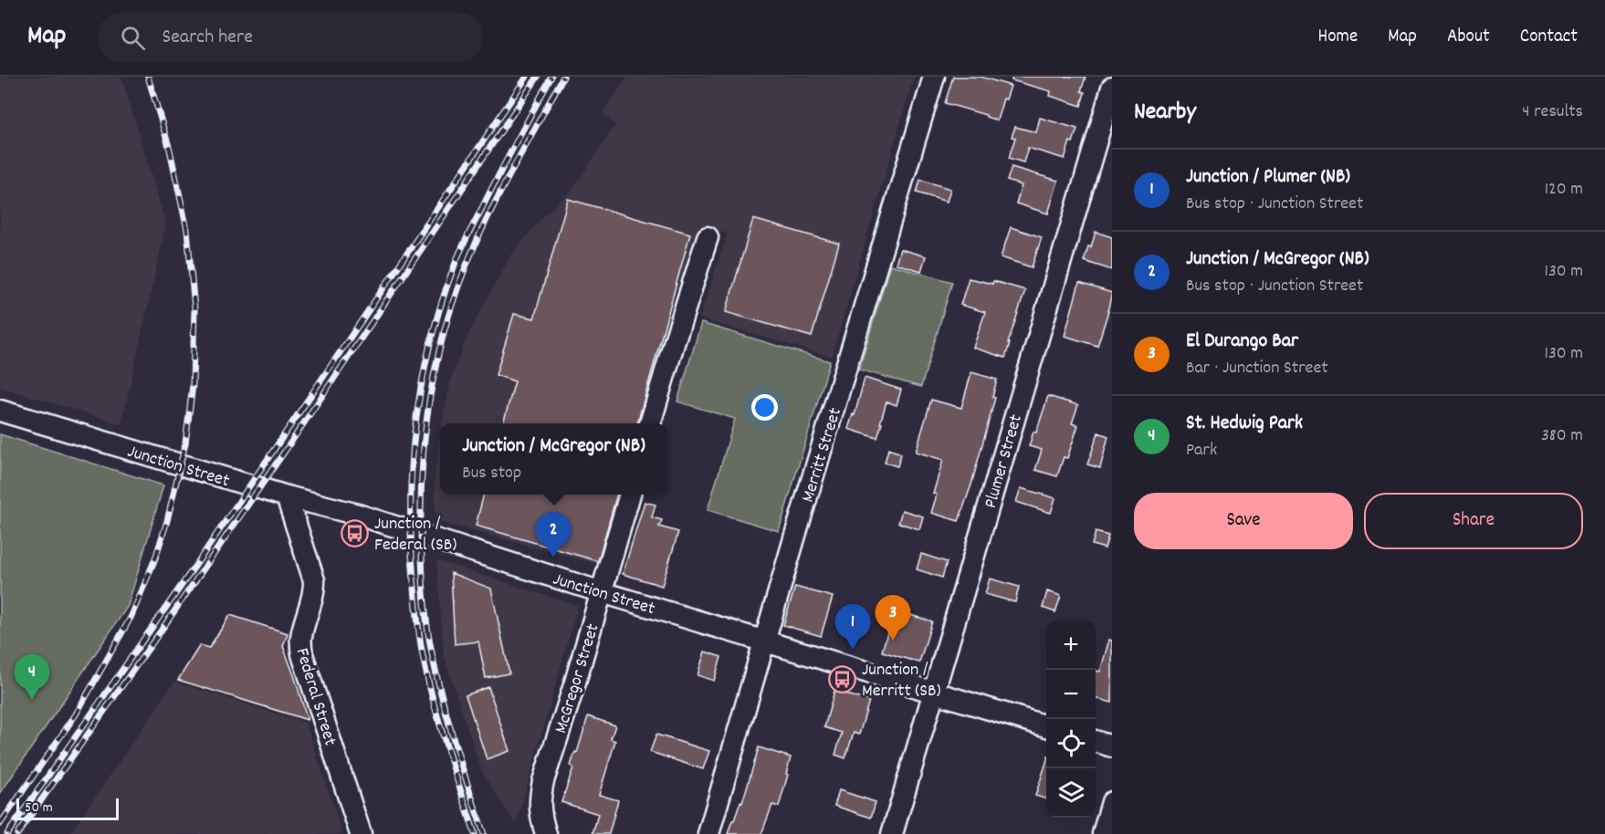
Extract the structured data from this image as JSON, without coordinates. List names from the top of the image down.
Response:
{
  "streets": {
    "street": [
      "Merritt Street",
      "Plumer Street",
      "Junction Street",
      "McGregor Street",
      "Federal Street"
    ]
  },
  "crossings": [
    ["Merritt Street", "Junction Street"],
    ["Plumer Street", "Junction Street"],
    ["Junction Street", "McGregor Street"],
    ["Junction Street", "Federal Street"]
  ],
  "places": {
    "bus stop": ["Junction / Federal (SB)", "Junction / Merritt (SB)"]
  },
  "scale_bar": "50 m",
  "page": {
    "header": "Map",
    "search": "Search here",
    "nav": [
      "Home",
      "Map",
      "About",
      "Contact"
    ],
    "heading": ["Nearby", "4 results"],
    "list": [
      {
        "mark": "1",
        "name": "Junction / Plumer (NB)",
        "note": "Bus stop · Junction Street",
        "value": "120 m"
      },
      {
        "mark": "2",
        "name": "Junction / McGregor (NB)",
        "note": "Bus stop · Junction Street",
        "value": "130 m"
      },
      {
        "mark": "3",
        "name": "El Durango Bar",
        "note": "Bar · Junction Street",
        "value": "130 m"
      },
      {
        "mark": "4",
        "name": "St. Hedwig Park",
        "note": "Park",
        "value": "380 m"
      }
    ],
    "popup": ["Junction / McGregor (NB)", "Bus stop"],
    "buttons": ["Save", "Share"],
    "pins": [
      "2",
      "3",
      "1",
      "4"
    ],
    "map_buttons": ["+", "−"],
    "scale": "50 m"
  }
}
